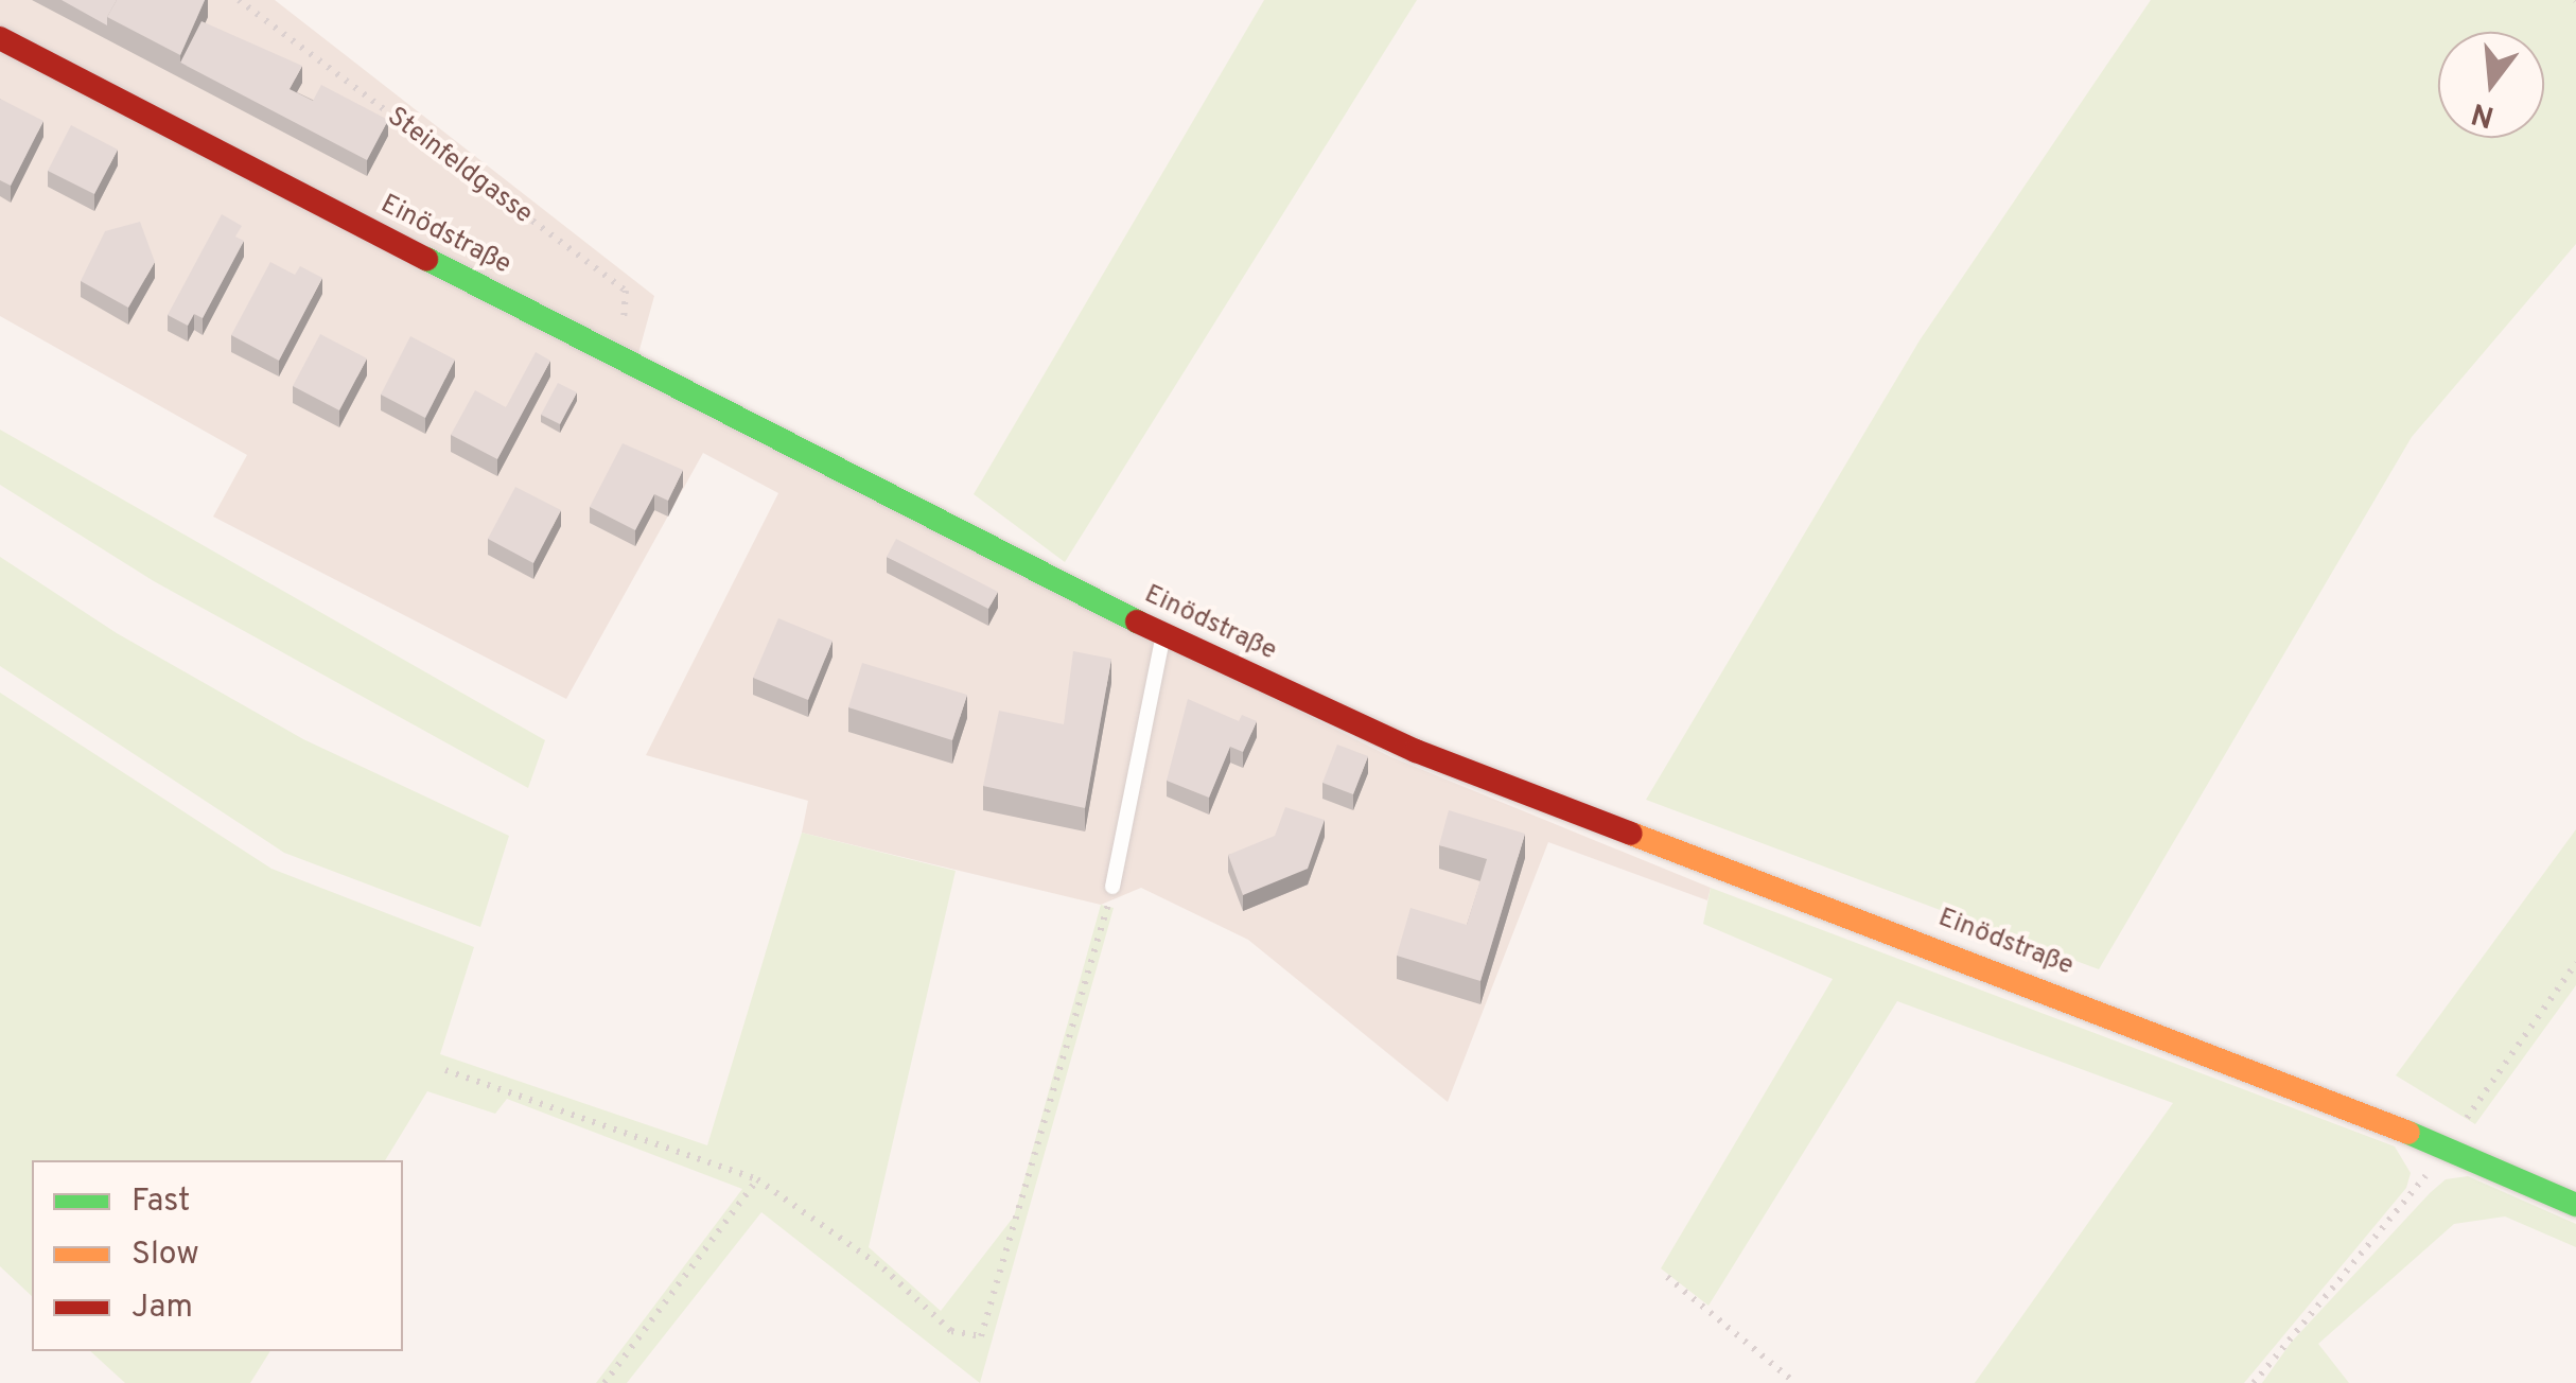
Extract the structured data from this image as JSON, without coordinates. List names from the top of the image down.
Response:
{
  "streets": {
    "street": ["Einödstraße"],
    "path": ["Steinfeldgasse"]
  },
  "crossings": [
    ["Steinfeldgasse", "Einödstraße"]
  ],
  "legend": ["Fast", "Slow", "Jam"],
  "north": "bottom"
}
